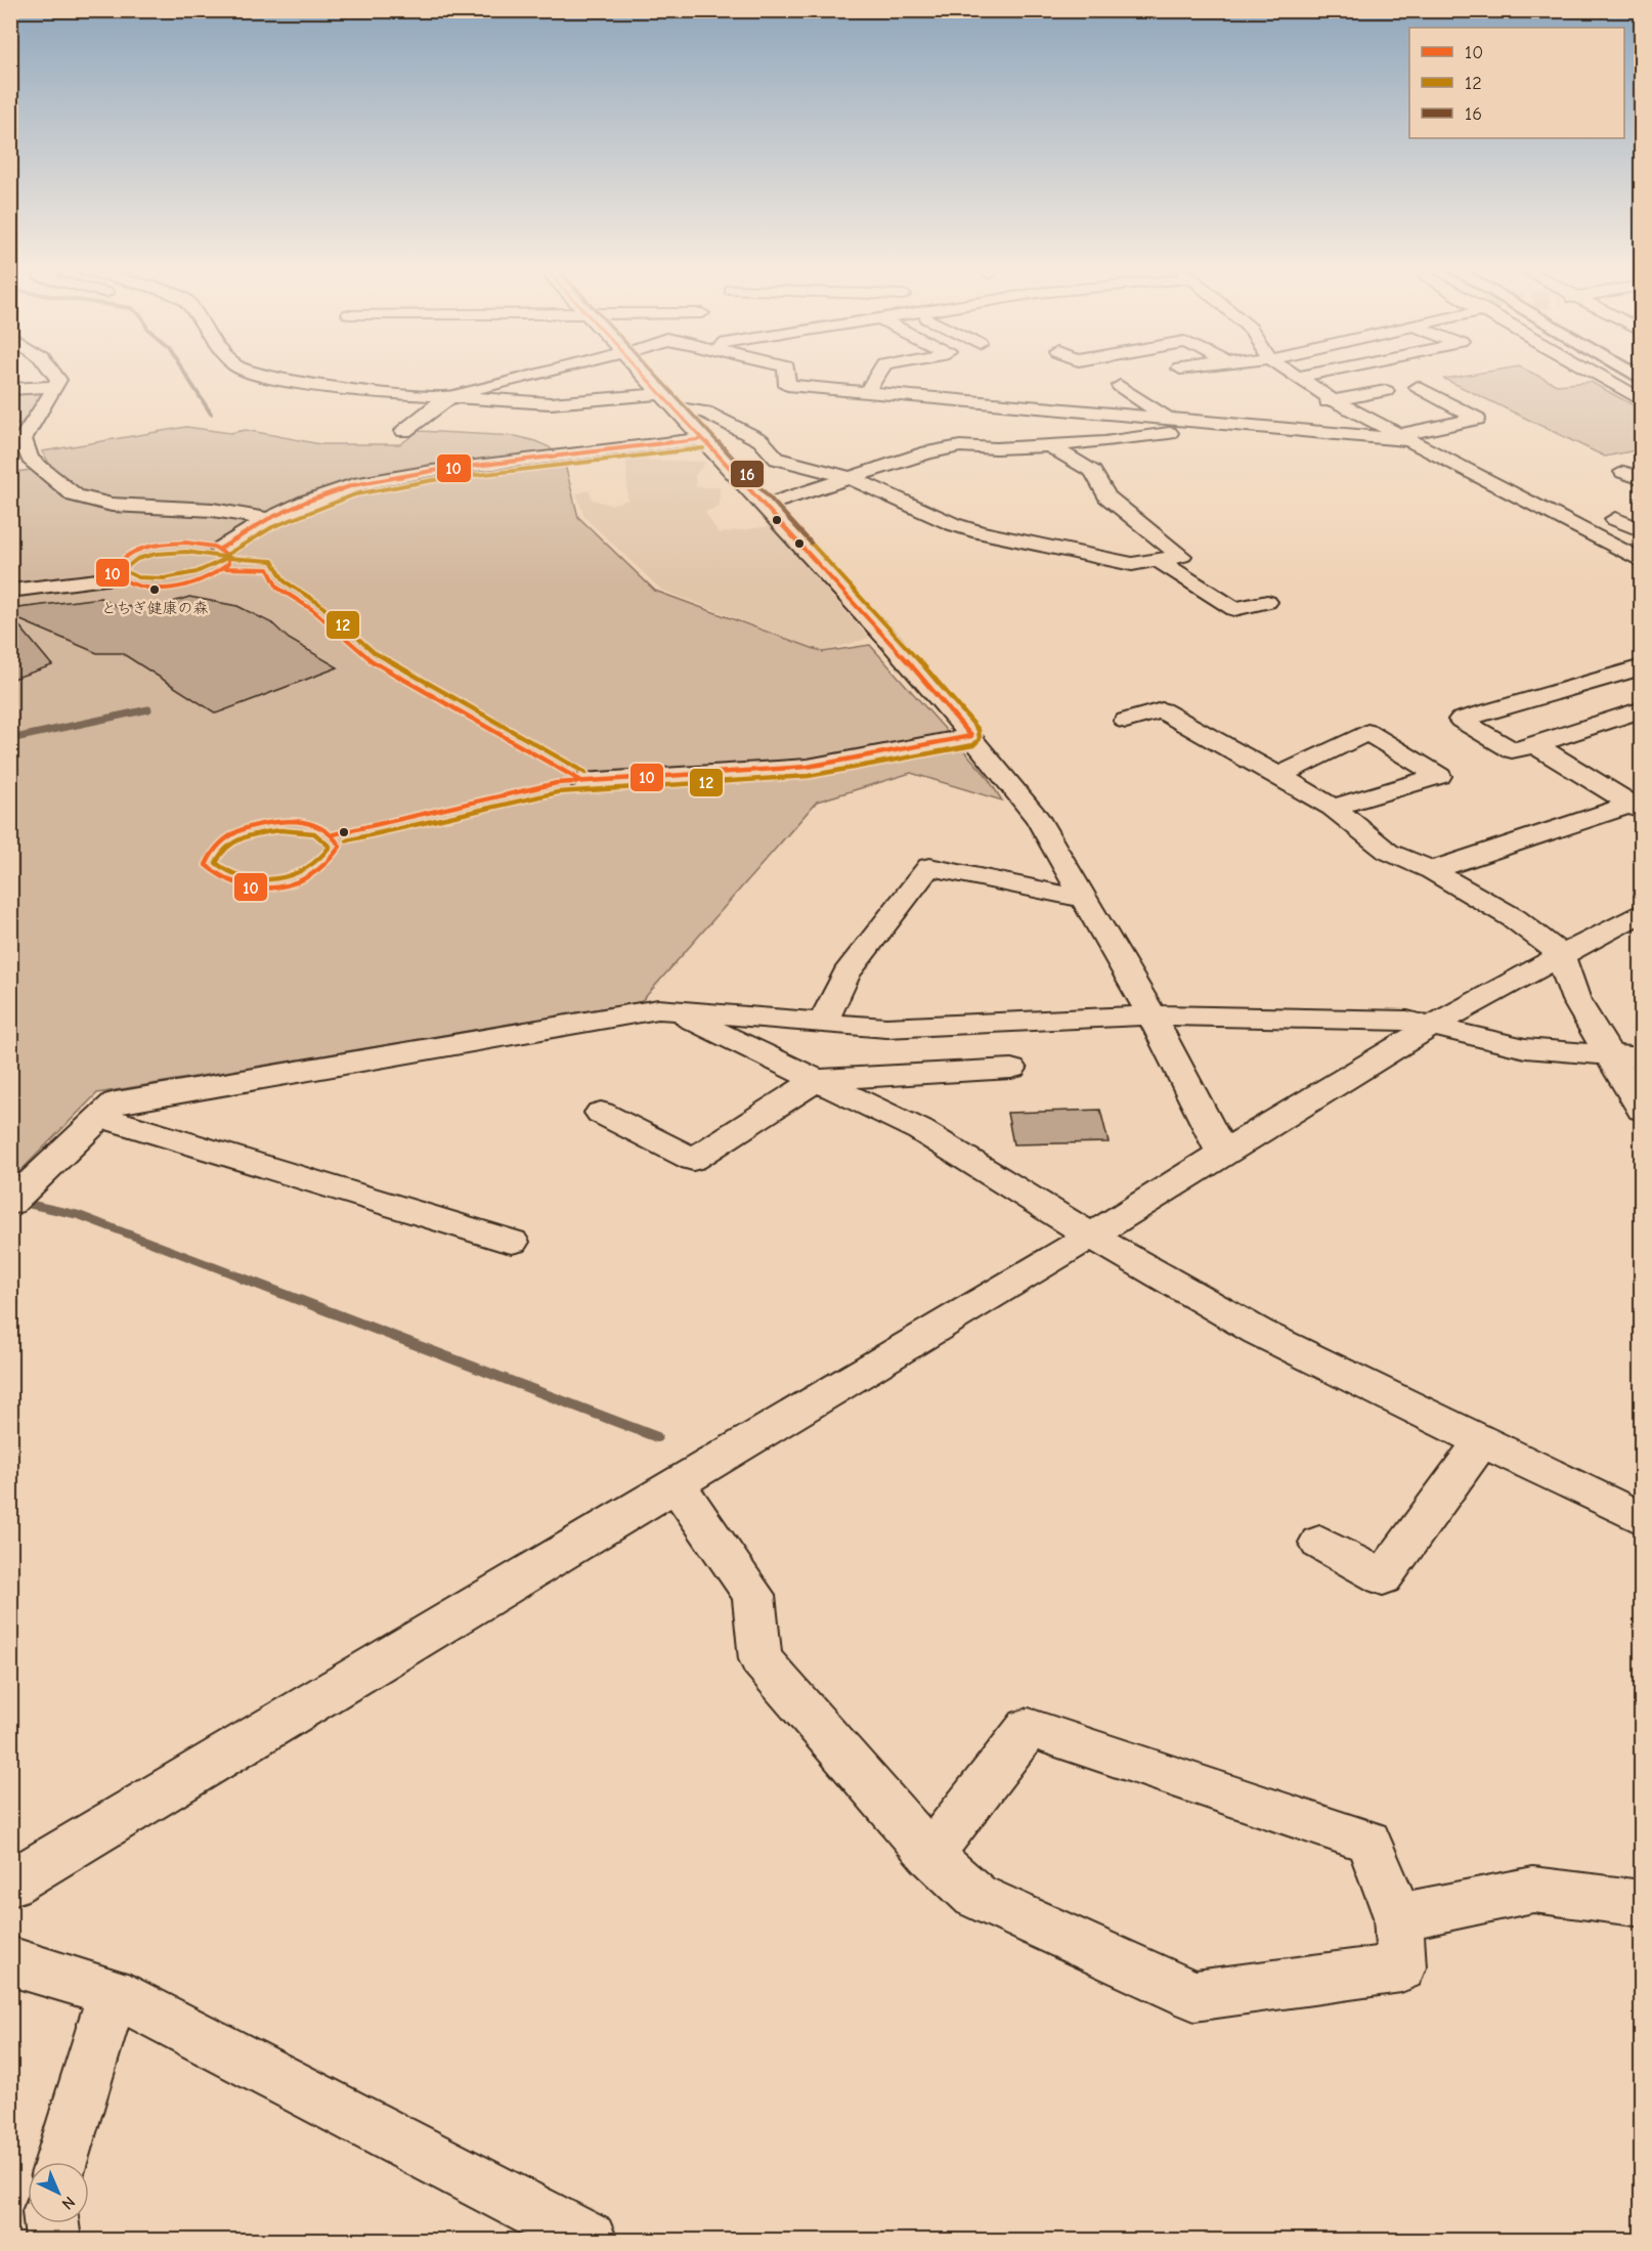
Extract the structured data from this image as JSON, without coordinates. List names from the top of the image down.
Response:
{
  "places": ["とちぎ健康の森"],
  "lines": ["transit line 10", "transit line 12", "transit line 16"],
  "legend": ["10", "12", "16"],
  "north": "bottom right"
}
